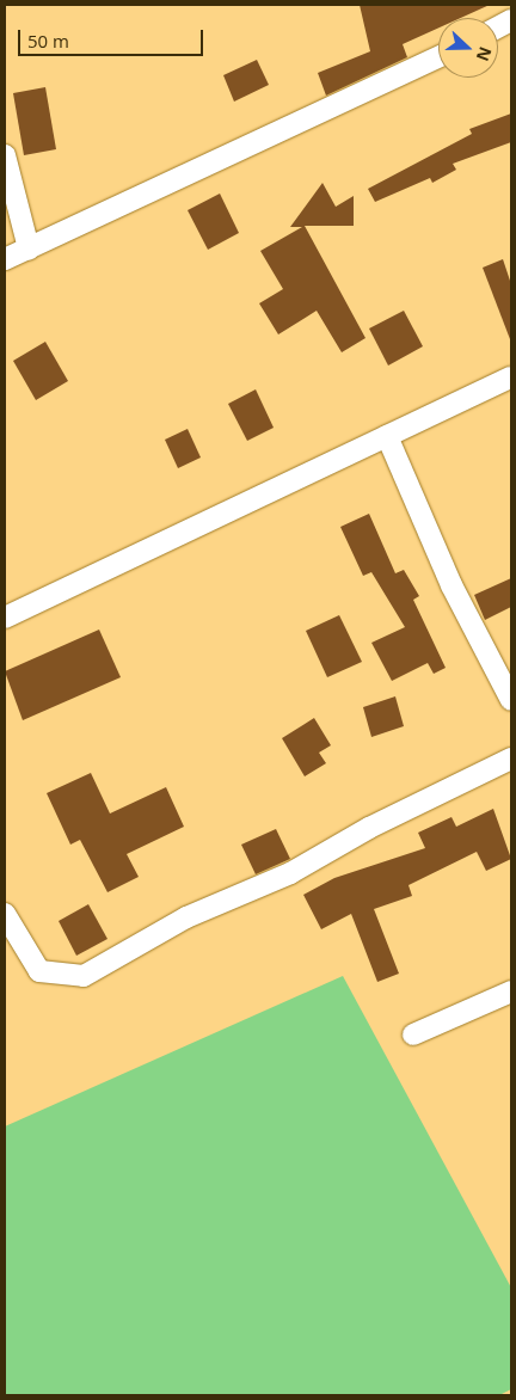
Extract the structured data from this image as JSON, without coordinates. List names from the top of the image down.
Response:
{
  "scale_bar": "50 m",
  "north": "right"
}
